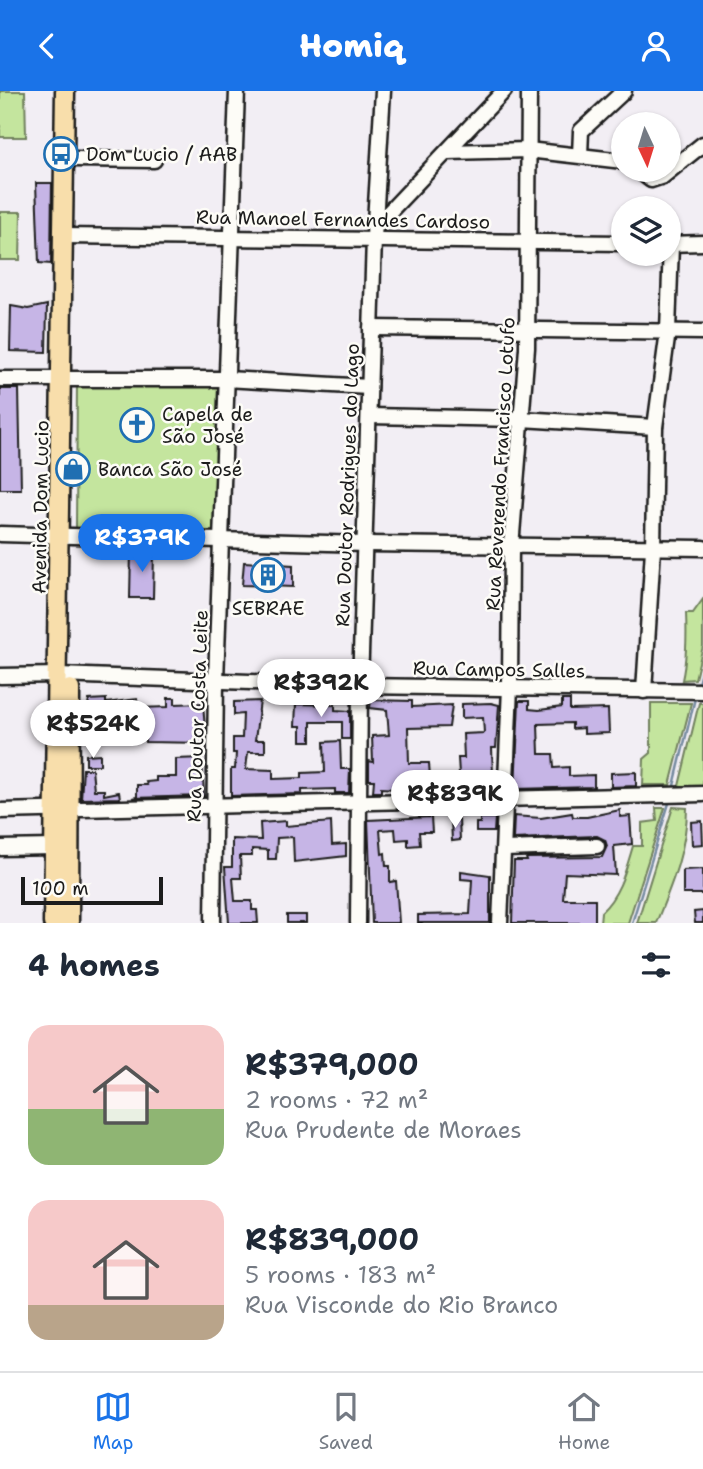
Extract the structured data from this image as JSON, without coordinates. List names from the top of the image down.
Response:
{
  "streets": {
    "main road": ["Avenida Dom Lucio"],
    "street": [
      "Rua Manoel Fernandes Cardoso",
      "Rua Reverendo Francisco Lotufo",
      "Rua Doutor Rodrigues do Lago",
      "Rua Campos Salles",
      "Rua Doutor Costa Leite"
    ]
  },
  "crossings": [
    ["Rua Manoel Fernandes Cardoso", "Rua Reverendo Francisco Lotufo"],
    ["Rua Manoel Fernandes Cardoso", "Rua Doutor Rodrigues do Lago"],
    ["Rua Manoel Fernandes Cardoso", "Avenida Dom Lucio"],
    ["Rua Manoel Fernandes Cardoso", "Rua Doutor Costa Leite"],
    ["Rua Reverendo Francisco Lotufo", "Rua Campos Salles"],
    ["Rua Doutor Rodrigues do Lago", "Rua Campos Salles"],
    ["Avenida Dom Lucio", "Rua Campos Salles"],
    ["Rua Campos Salles", "Rua Doutor Costa Leite"]
  ],
  "places": {
    "bus stop": ["Dom Lucio / AAB"],
    "church": ["Capela de São José"],
    "shop": ["Banca São José"],
    "building": ["SEBRAE"]
  },
  "scale_bar": "100 m",
  "north": "bottom",
  "page": {
    "header": "Homiq",
    "price": [
      "R$379K",
      "R$392K",
      "R$524K",
      "R$839K"
    ],
    "scale": "100 m",
    "heading": "4 homes",
    "list": [
      {
        "name": "R$379,000",
        "note": "2 rooms · 72 m² · Rua Prudente de Moraes"
      },
      {
        "name": "R$839,000",
        "note": "5 rooms · 183 m² · Rua Visconde do Rio Branco"
      }
    ],
    "tabs": ["Map", "Saved", "Home"]
  }
}
